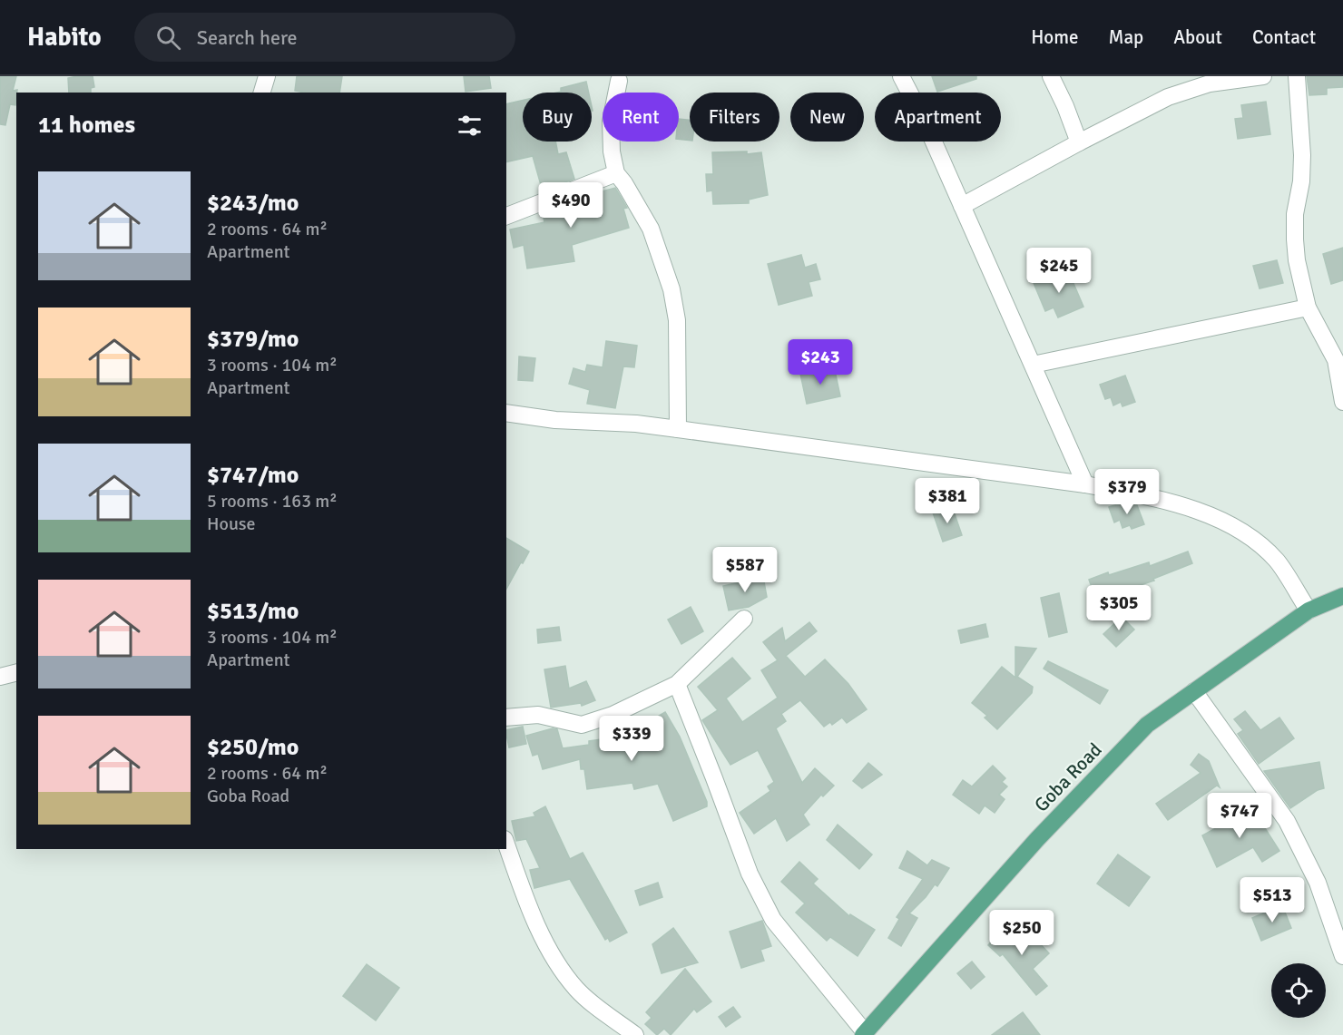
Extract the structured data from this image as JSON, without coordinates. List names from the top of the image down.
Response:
{
  "streets": {
    "main road": ["Goba Road"]
  },
  "page": {
    "header": "Habito",
    "search": "Search here",
    "nav": [
      "Home",
      "Map",
      "About",
      "Contact"
    ],
    "chip": [
      "Buy",
      "Rent",
      "Filters",
      "New",
      "Apartment"
    ],
    "heading": "11 homes",
    "list": [
      {
        "name": "$243/mo",
        "note": "2 rooms · 64 m² · Apartment"
      },
      {
        "name": "$379/mo",
        "note": "3 rooms · 104 m² · Apartment"
      },
      {
        "name": "$747/mo",
        "note": "5 rooms · 163 m² · House"
      },
      {
        "name": "$513/mo",
        "note": "3 rooms · 104 m² · Apartment"
      },
      {
        "name": "$250/mo",
        "note": "2 rooms · 64 m² · Goba Road"
      }
    ],
    "price": [
      "$490",
      "$245",
      "$243",
      "$379",
      "$381",
      "$587",
      "$305",
      "$339",
      "$747",
      "$513",
      "$250"
    ]
  }
}
